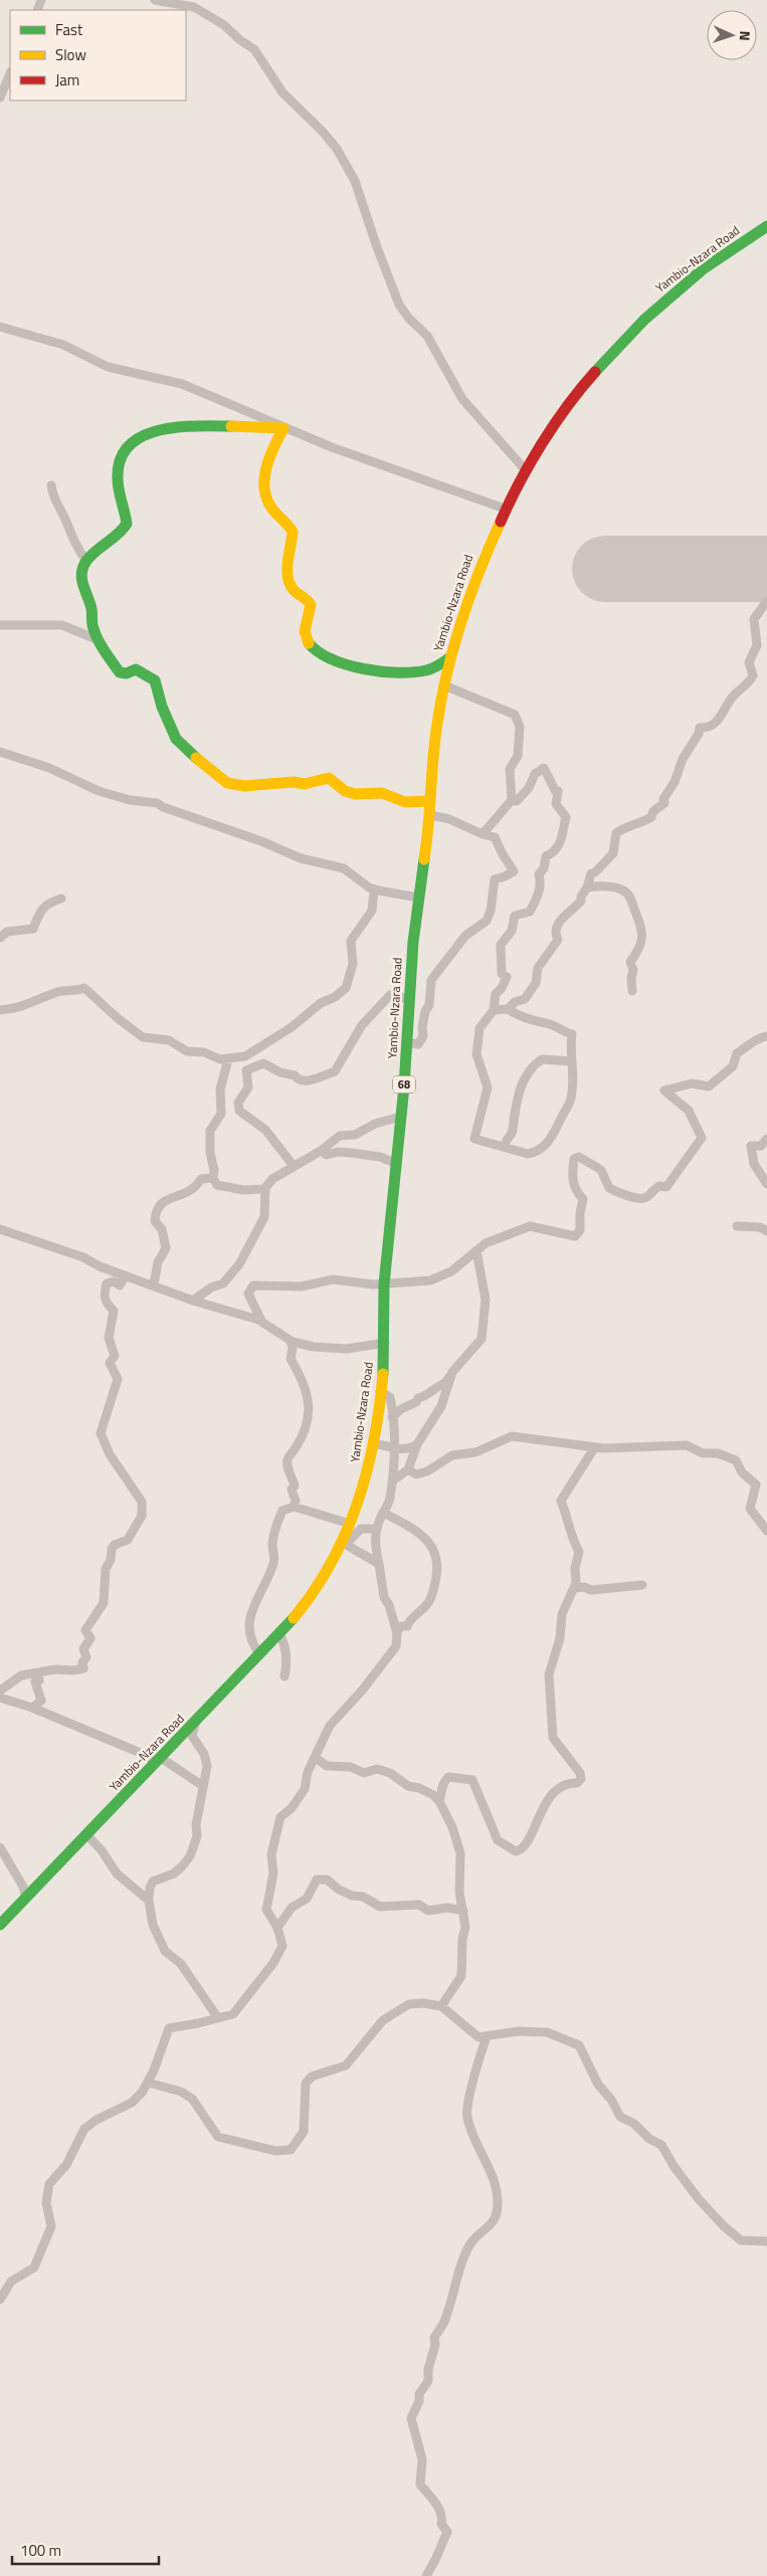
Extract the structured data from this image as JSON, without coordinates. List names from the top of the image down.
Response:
{
  "streets": {
    "main road": ["Yambio-Nzara Road", "68"]
  },
  "legend": ["Fast", "Slow", "Jam"],
  "scale_bar": "100 m",
  "north": "right"
}
